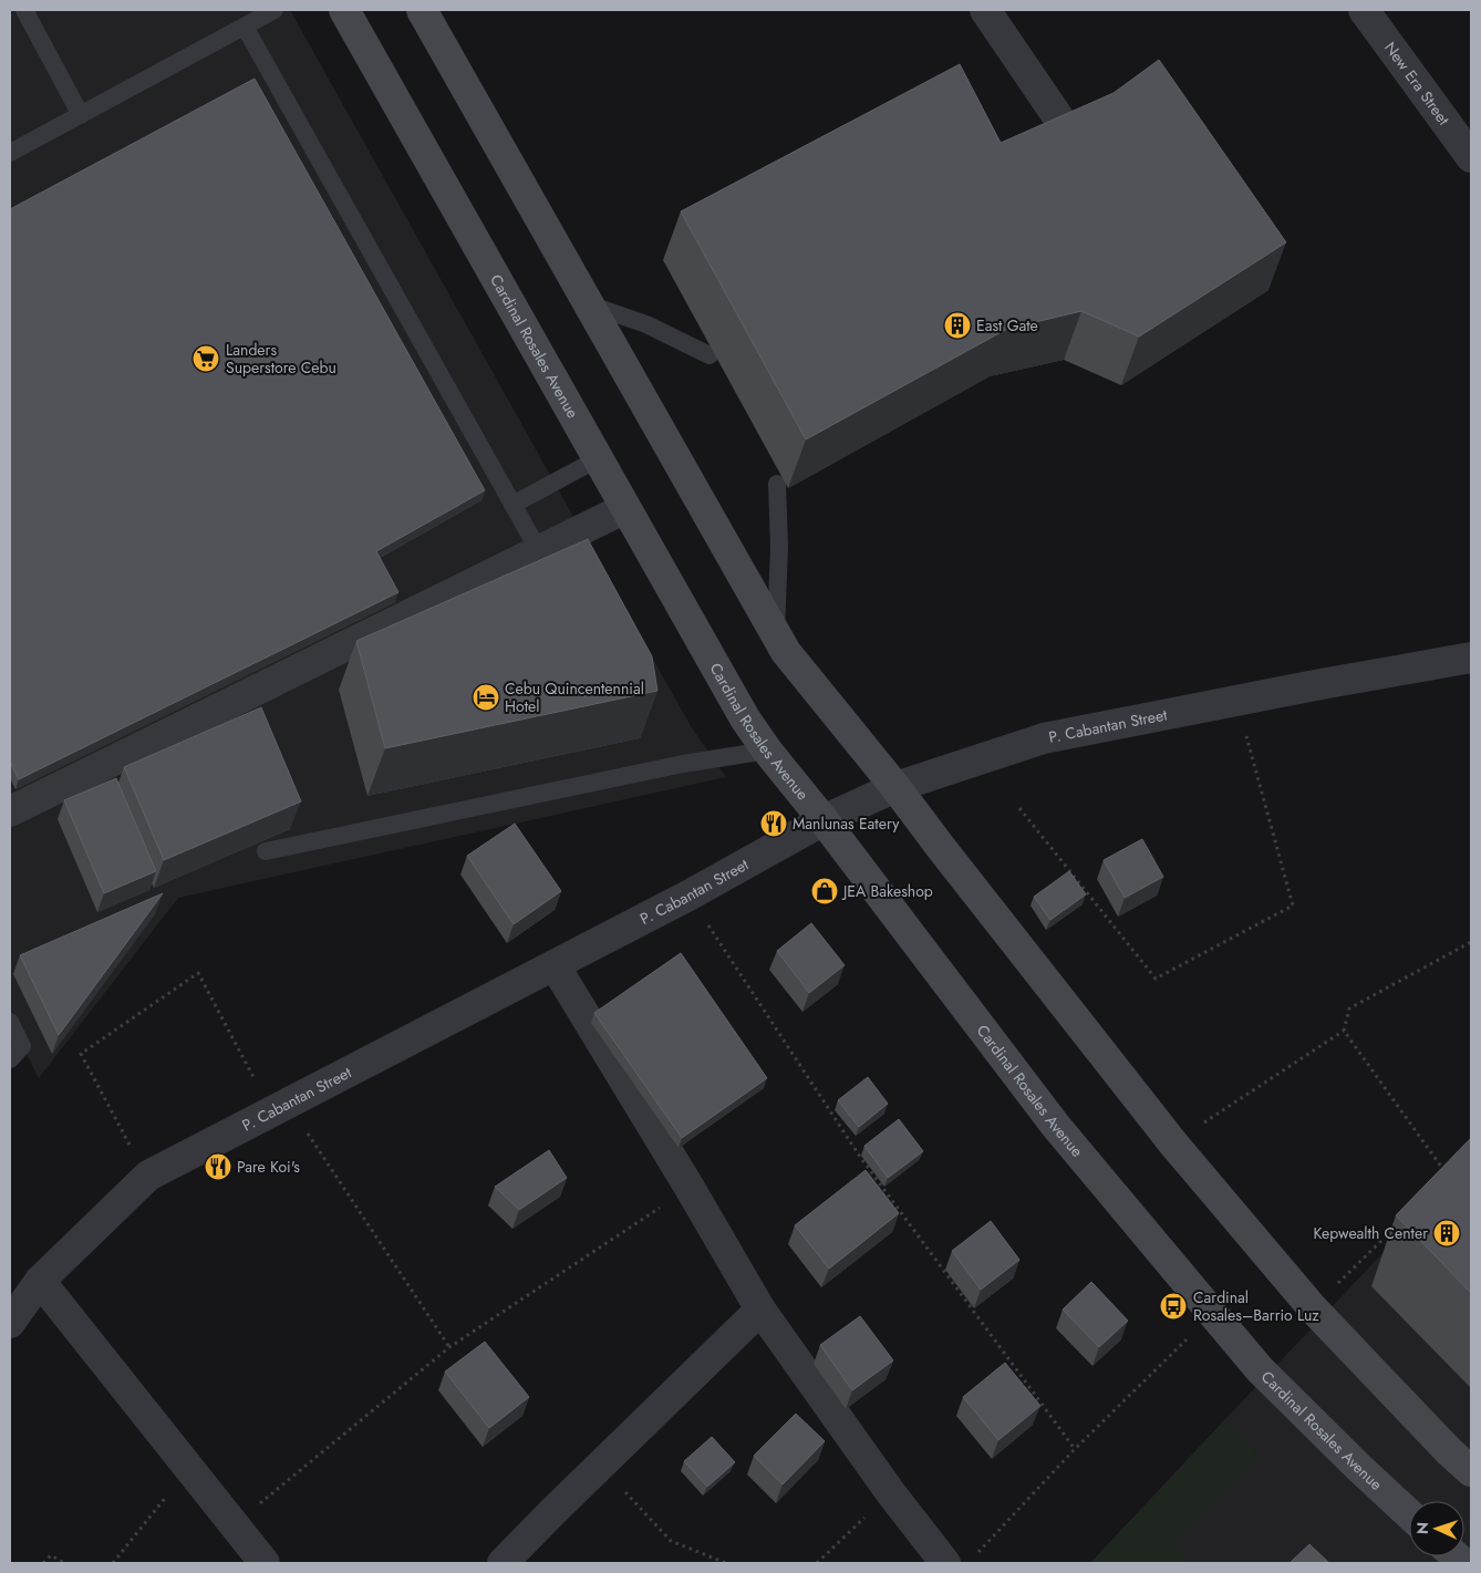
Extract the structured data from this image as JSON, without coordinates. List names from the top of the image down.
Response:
{
  "streets": {
    "main road": ["Cardinal Rosales Avenue"],
    "street": ["New Era Street", "P. Cabantan Street"]
  },
  "crossings": [
    ["Cardinal Rosales Avenue", "P. Cabantan Street"]
  ],
  "places": {
    "building": ["East Gate", "Kepwealth Center"],
    "supermarket": ["Landers Superstore Cebu"],
    "hotel": ["Cebu Quincentennial Hotel"],
    "restaurant": ["Manlunas Eatery", "Pare Koi's"],
    "shop": ["JEA Bakeshop"],
    "bus stop": ["Cardinal Rosales–Barrio Luz"]
  },
  "north": "left"
}
